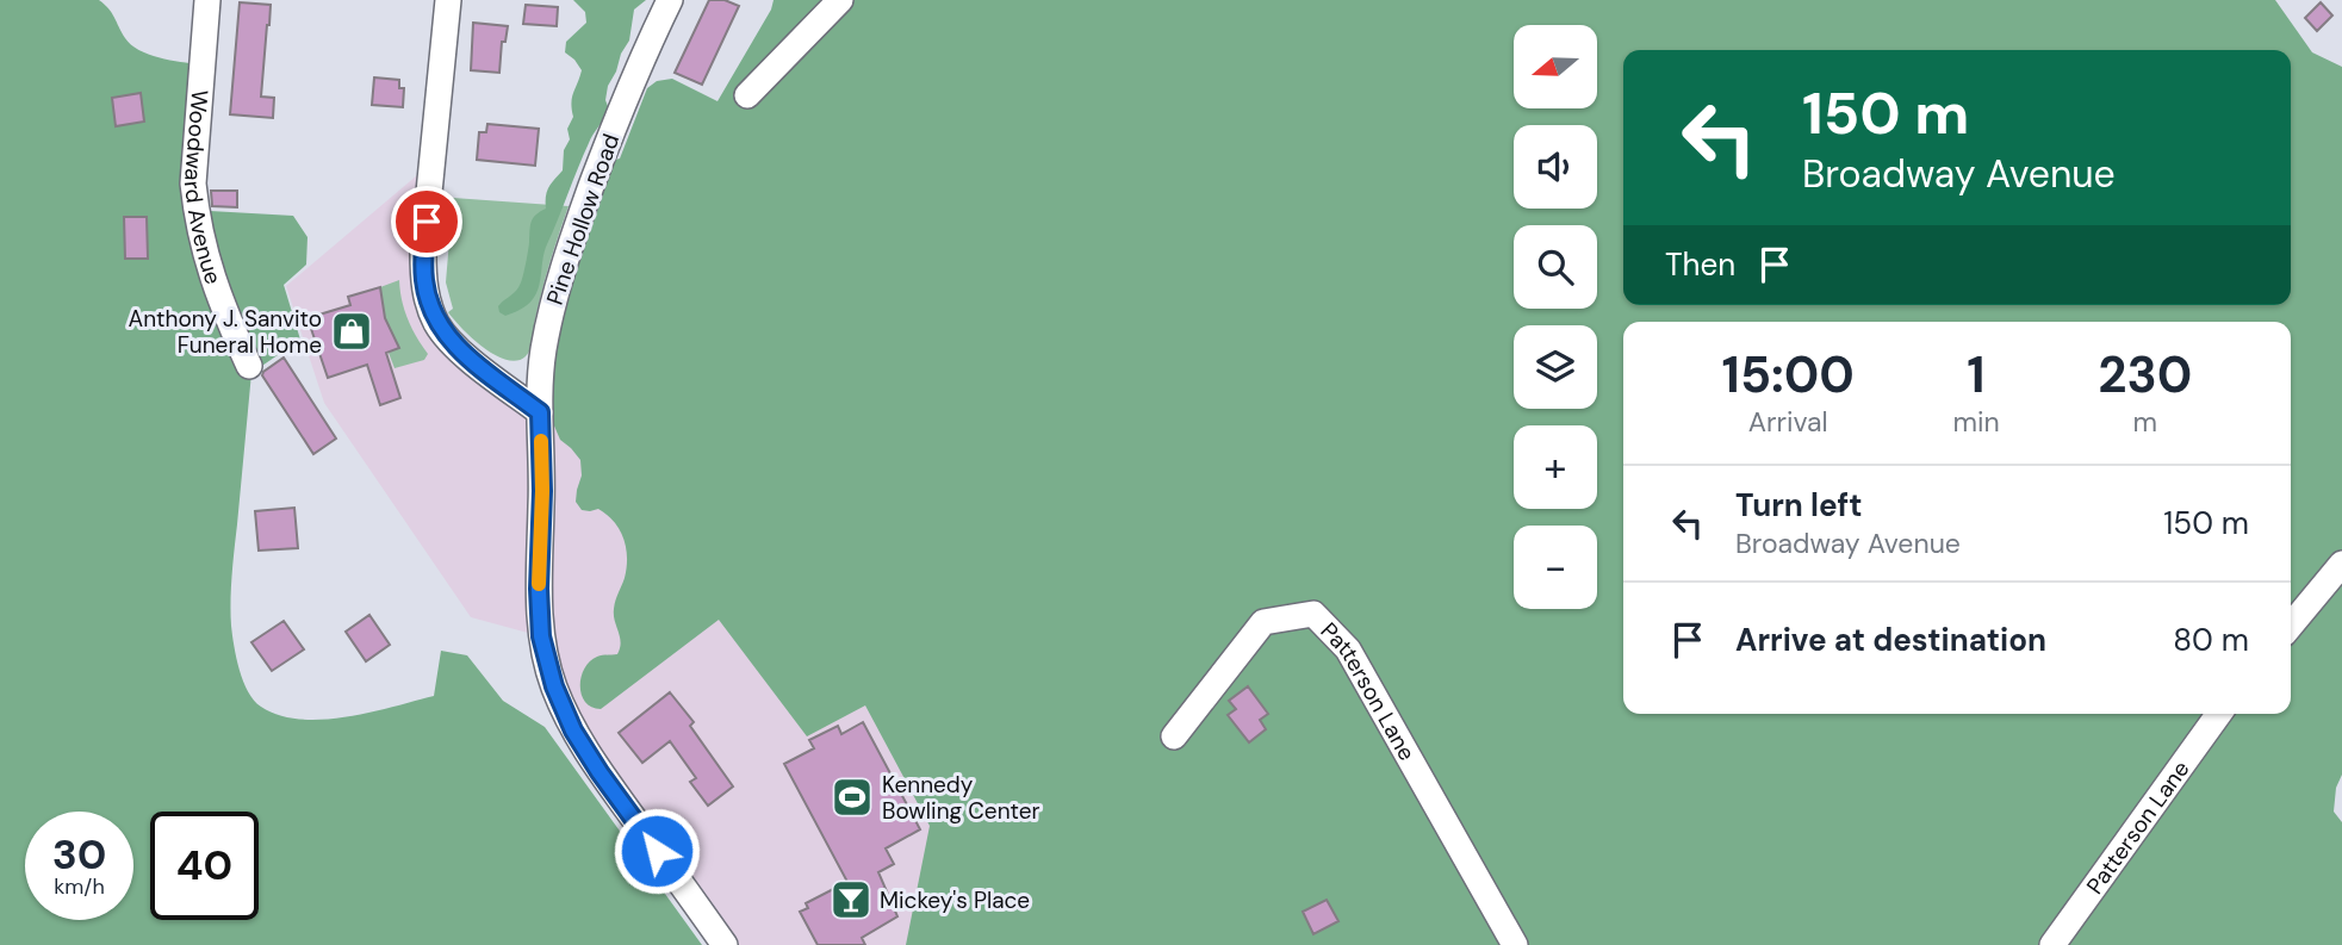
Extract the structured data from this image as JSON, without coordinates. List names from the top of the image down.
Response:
{
  "streets": {
    "street": ["Woodward Avenue", "Pine Hollow Road", "Patterson Lane"]
  },
  "places": {
    "shop": ["Anthony J. Sanvito Funeral Home"],
    "sports": ["Kennedy Bowling Center"],
    "bar": ["Mickey's Place"]
  },
  "north": "left",
  "page": {
    "map_buttons": ["+", "−"],
    "turn": ["150 m", "Broadway Avenue"],
    "then": "Then",
    "eta": [
      "15:00",
      "Arrival",
      "1",
      "min",
      "230",
      "m"
    ],
    "list": [
      {
        "name": "Turn left",
        "note": "Broadway Avenue",
        "value": "150 m"
      },
      {
        "name": "Arrive at destination",
        "value": "80 m"
      }
    ],
    "speed": "30 km/h",
    "limit": "40"
  }
}
